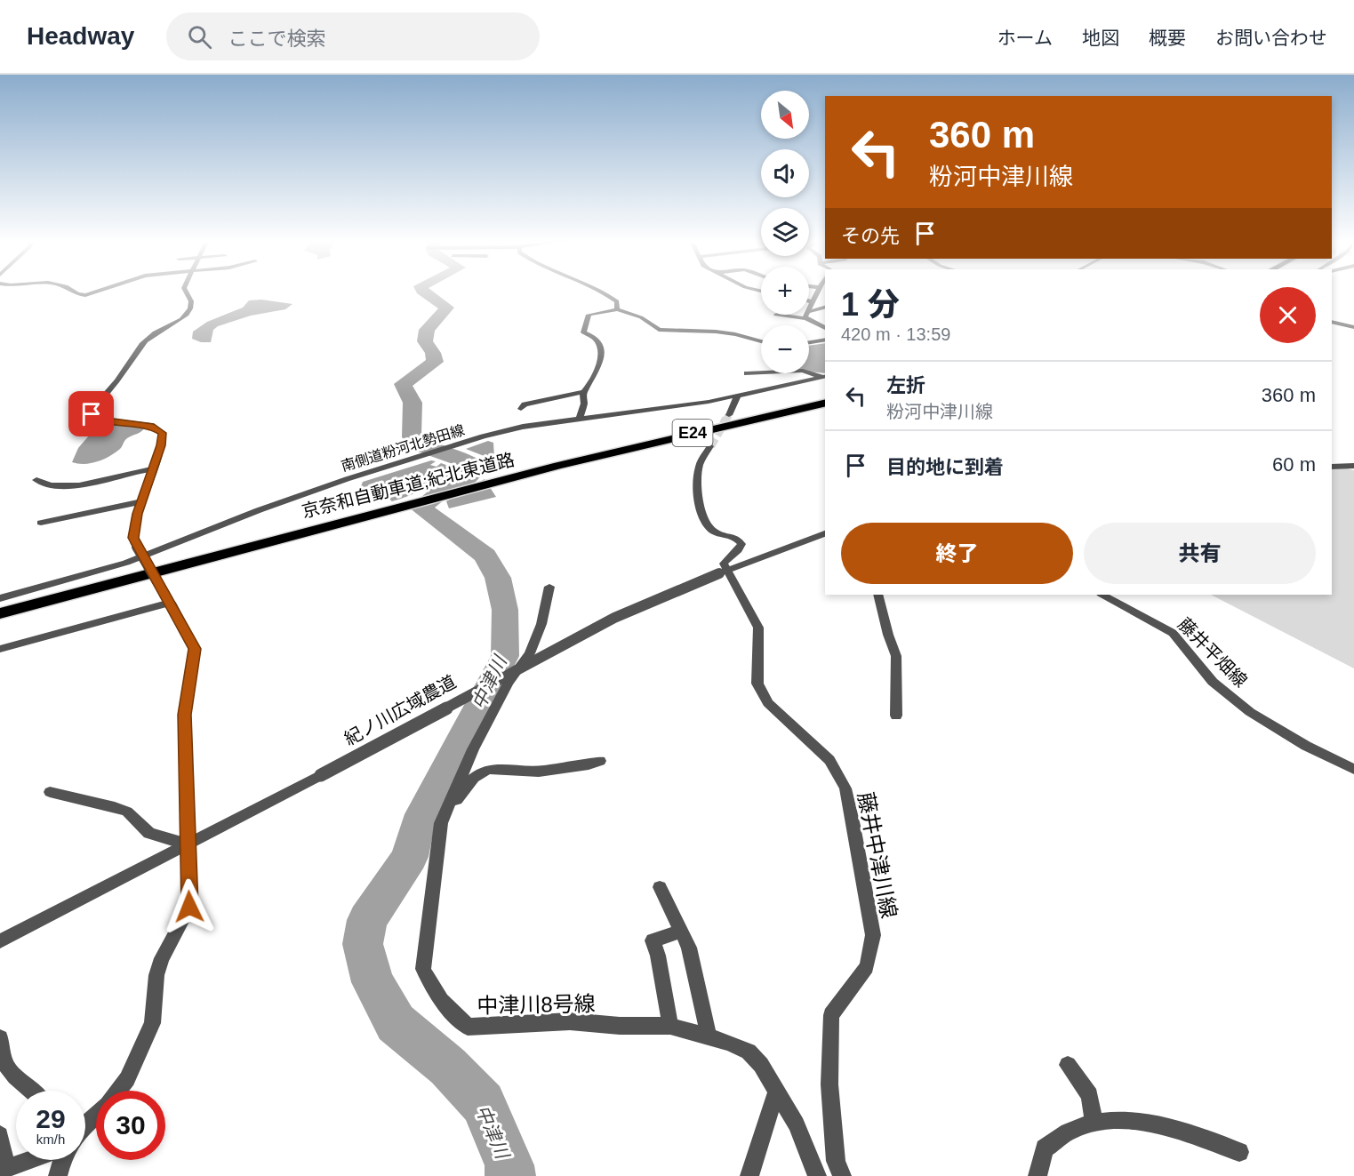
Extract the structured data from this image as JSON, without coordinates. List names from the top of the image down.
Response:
{
  "streets": {
    "highway": ["E24", "京奈和自動車道;紀北東道路"],
    "street": [
      "南側道粉河北勢田線",
      "藤井平畑線",
      "紀ノ川広域農道",
      "藤井中津川線",
      "中津川8号線"
    ]
  },
  "crossings": [
    ["紀ノ川広域農道", "藤井中津川線"]
  ],
  "water": ["中津川"],
  "north": "bottom right",
  "page": {
    "header": "Headway",
    "search": "ここで検索",
    "nav": [
      "ホーム",
      "地図",
      "概要",
      "お問い合わせ"
    ],
    "map_buttons": ["+", "−"],
    "turn": ["360 m", "粉河中津川線"],
    "then": "その先",
    "heading": ["1 分", "420 m · 13:59"],
    "list": [
      {
        "name": "左折",
        "note": "粉河中津川線",
        "value": "360 m"
      },
      {
        "name": "目的地に到着",
        "value": "60 m"
      }
    ],
    "buttons": ["終了", "共有"],
    "speed": "29 km/h",
    "limit": "30"
  }
}
